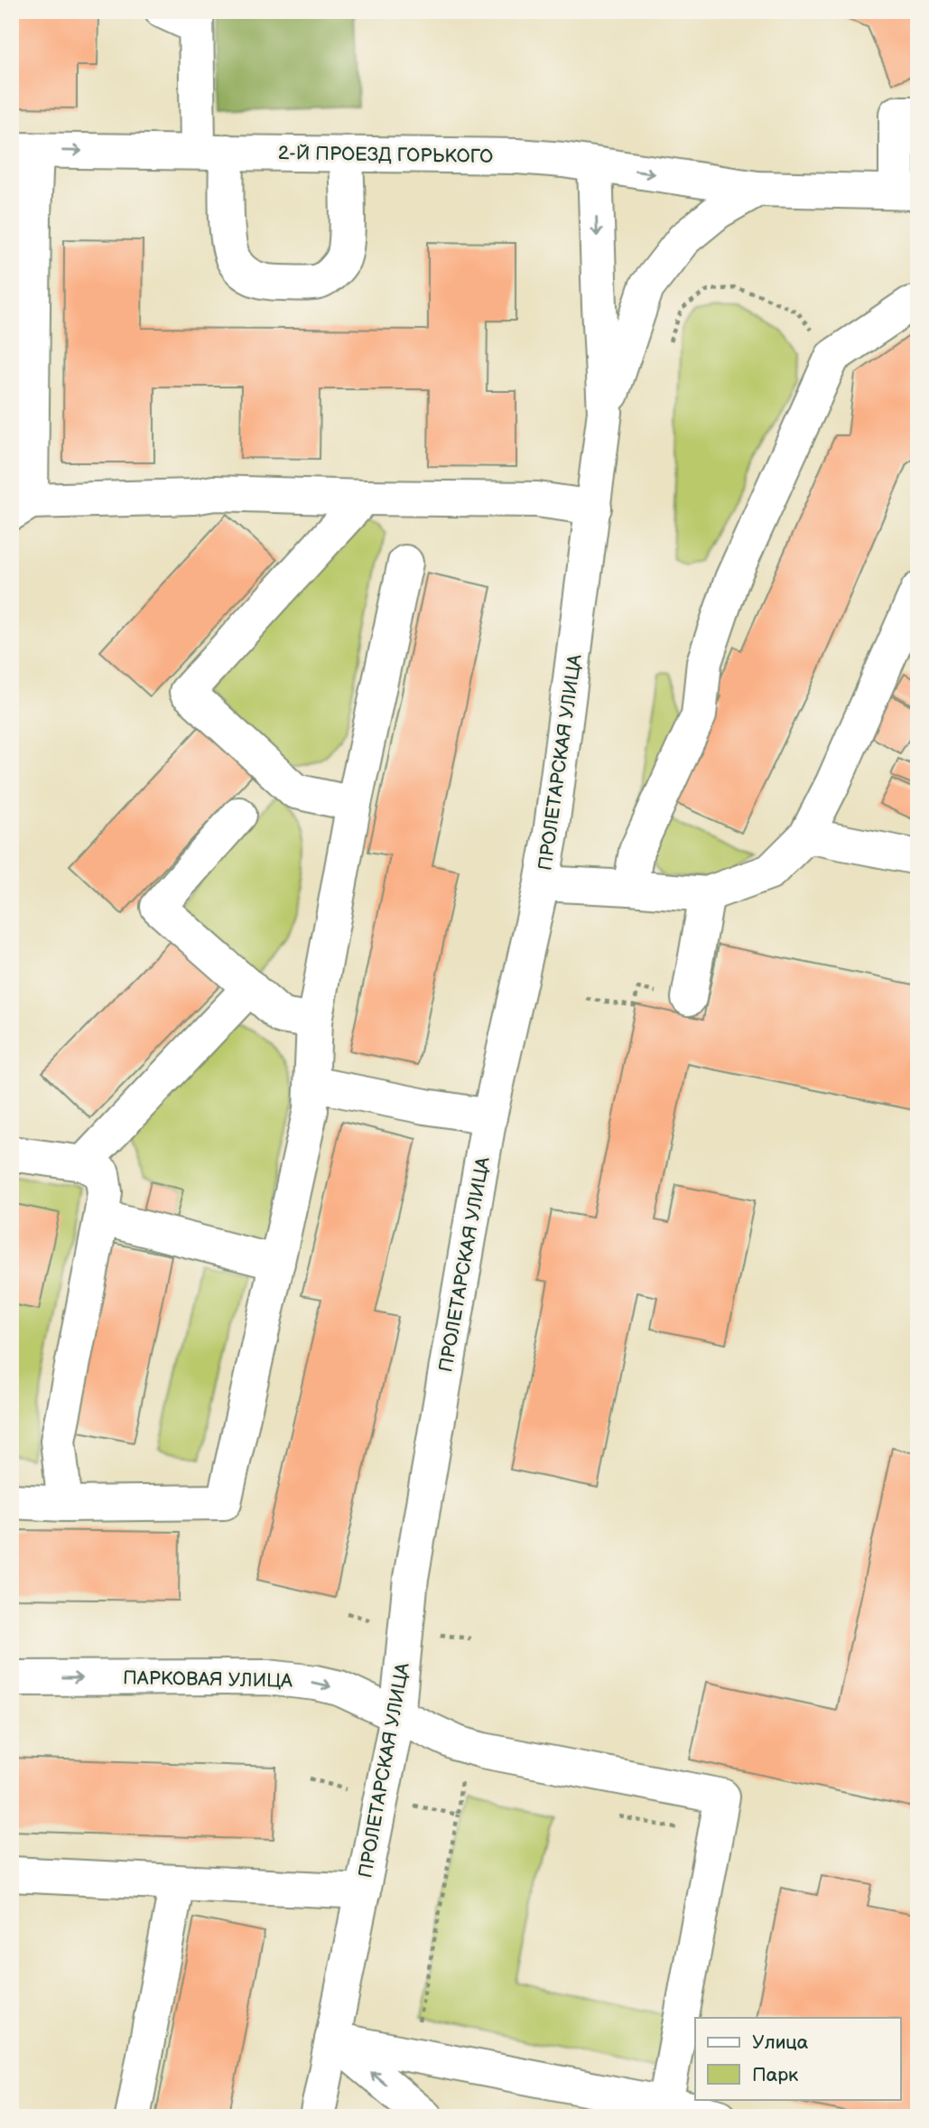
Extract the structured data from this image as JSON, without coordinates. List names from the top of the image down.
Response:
{
  "streets": {
    "street": ["2-Й ПРОЕЗД ГОРЬКОГО", "ПРОЛЕТАРСКАЯ УЛИЦА", "ПАРКОВАЯ УЛИЦА"]
  },
  "crossings": [
    ["2-Й ПРОЕЗД ГОРЬКОГО", "ПРОЛЕТАРСКАЯ УЛИЦА"],
    ["ПРОЛЕТАРСКАЯ УЛИЦА", "ПАРКОВАЯ УЛИЦА"]
  ],
  "one_way": ["2-Й ПРОЕЗД ГОРЬКОГО"],
  "legend": ["Улица", "Парк"]
}
